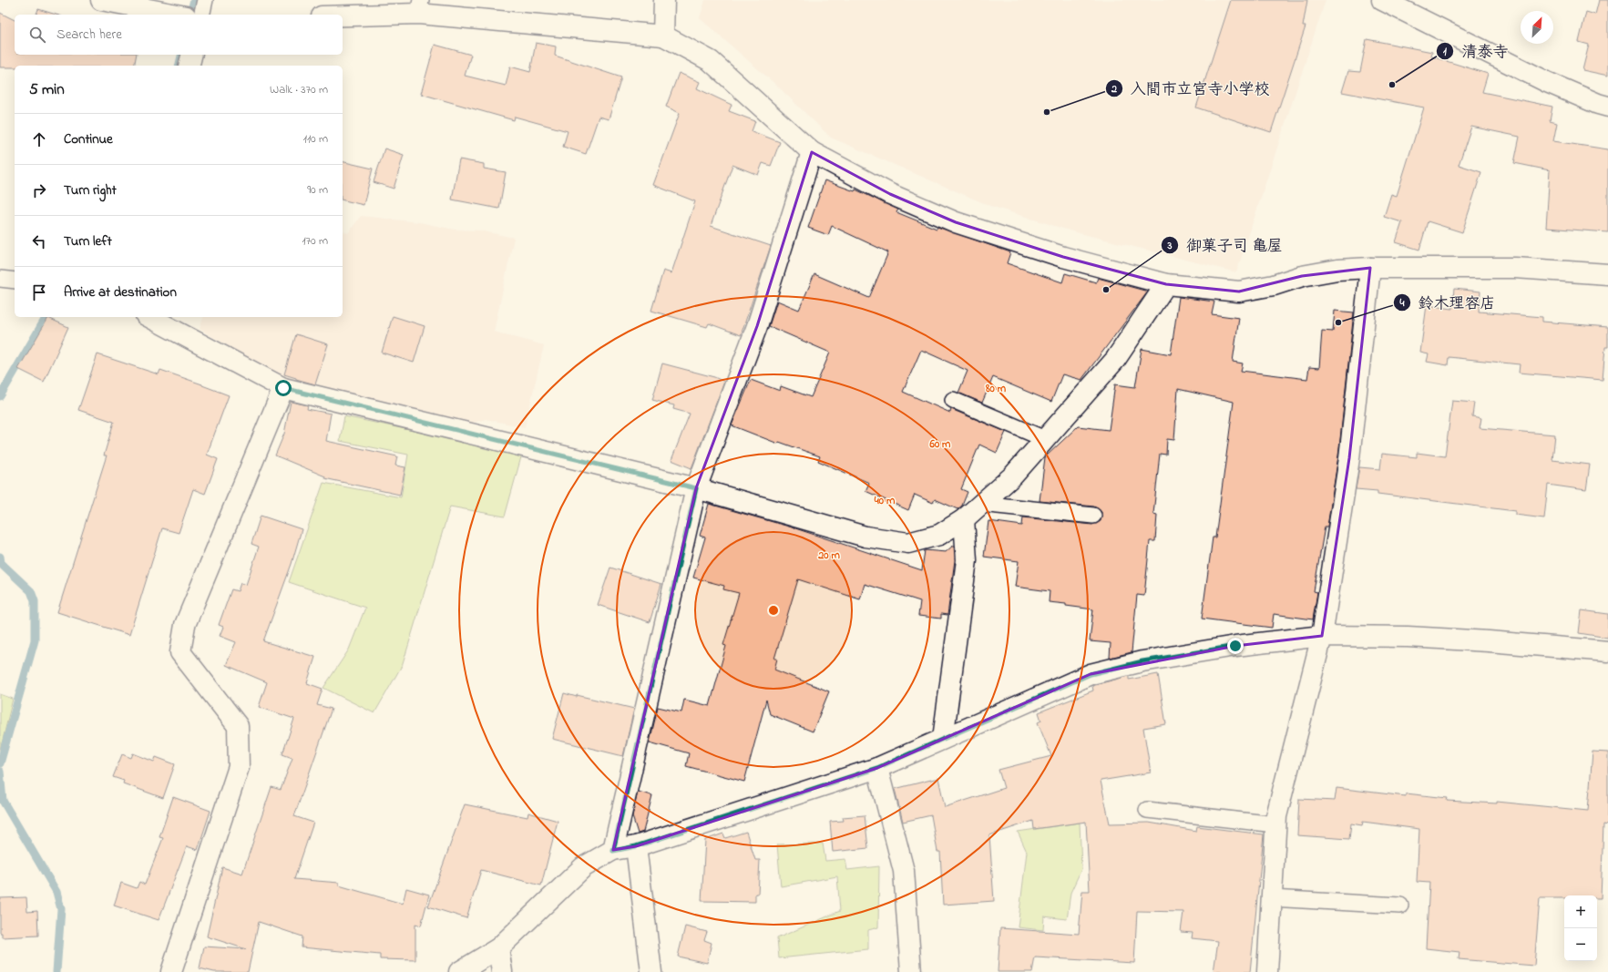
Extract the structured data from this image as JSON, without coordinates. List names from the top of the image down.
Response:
{
  "places": [
    "清泰寺",
    "入間市立宮寺小学校",
    "御菓子司 亀屋",
    "鈴木理容店"
  ],
  "north": "top right",
  "page": {
    "search": "Search here",
    "heading": ["5 min", "Walk · 370 m"],
    "list": [
      ["Continue", "110 m"],
      ["Turn right", "90 m"],
      ["Turn left", "170 m"],
      "Arrive at destination"
    ],
    "map_buttons": ["+", "−"]
  },
  "rings": [
    "80 m",
    "60 m",
    "40 m",
    "20 m"
  ]
}
